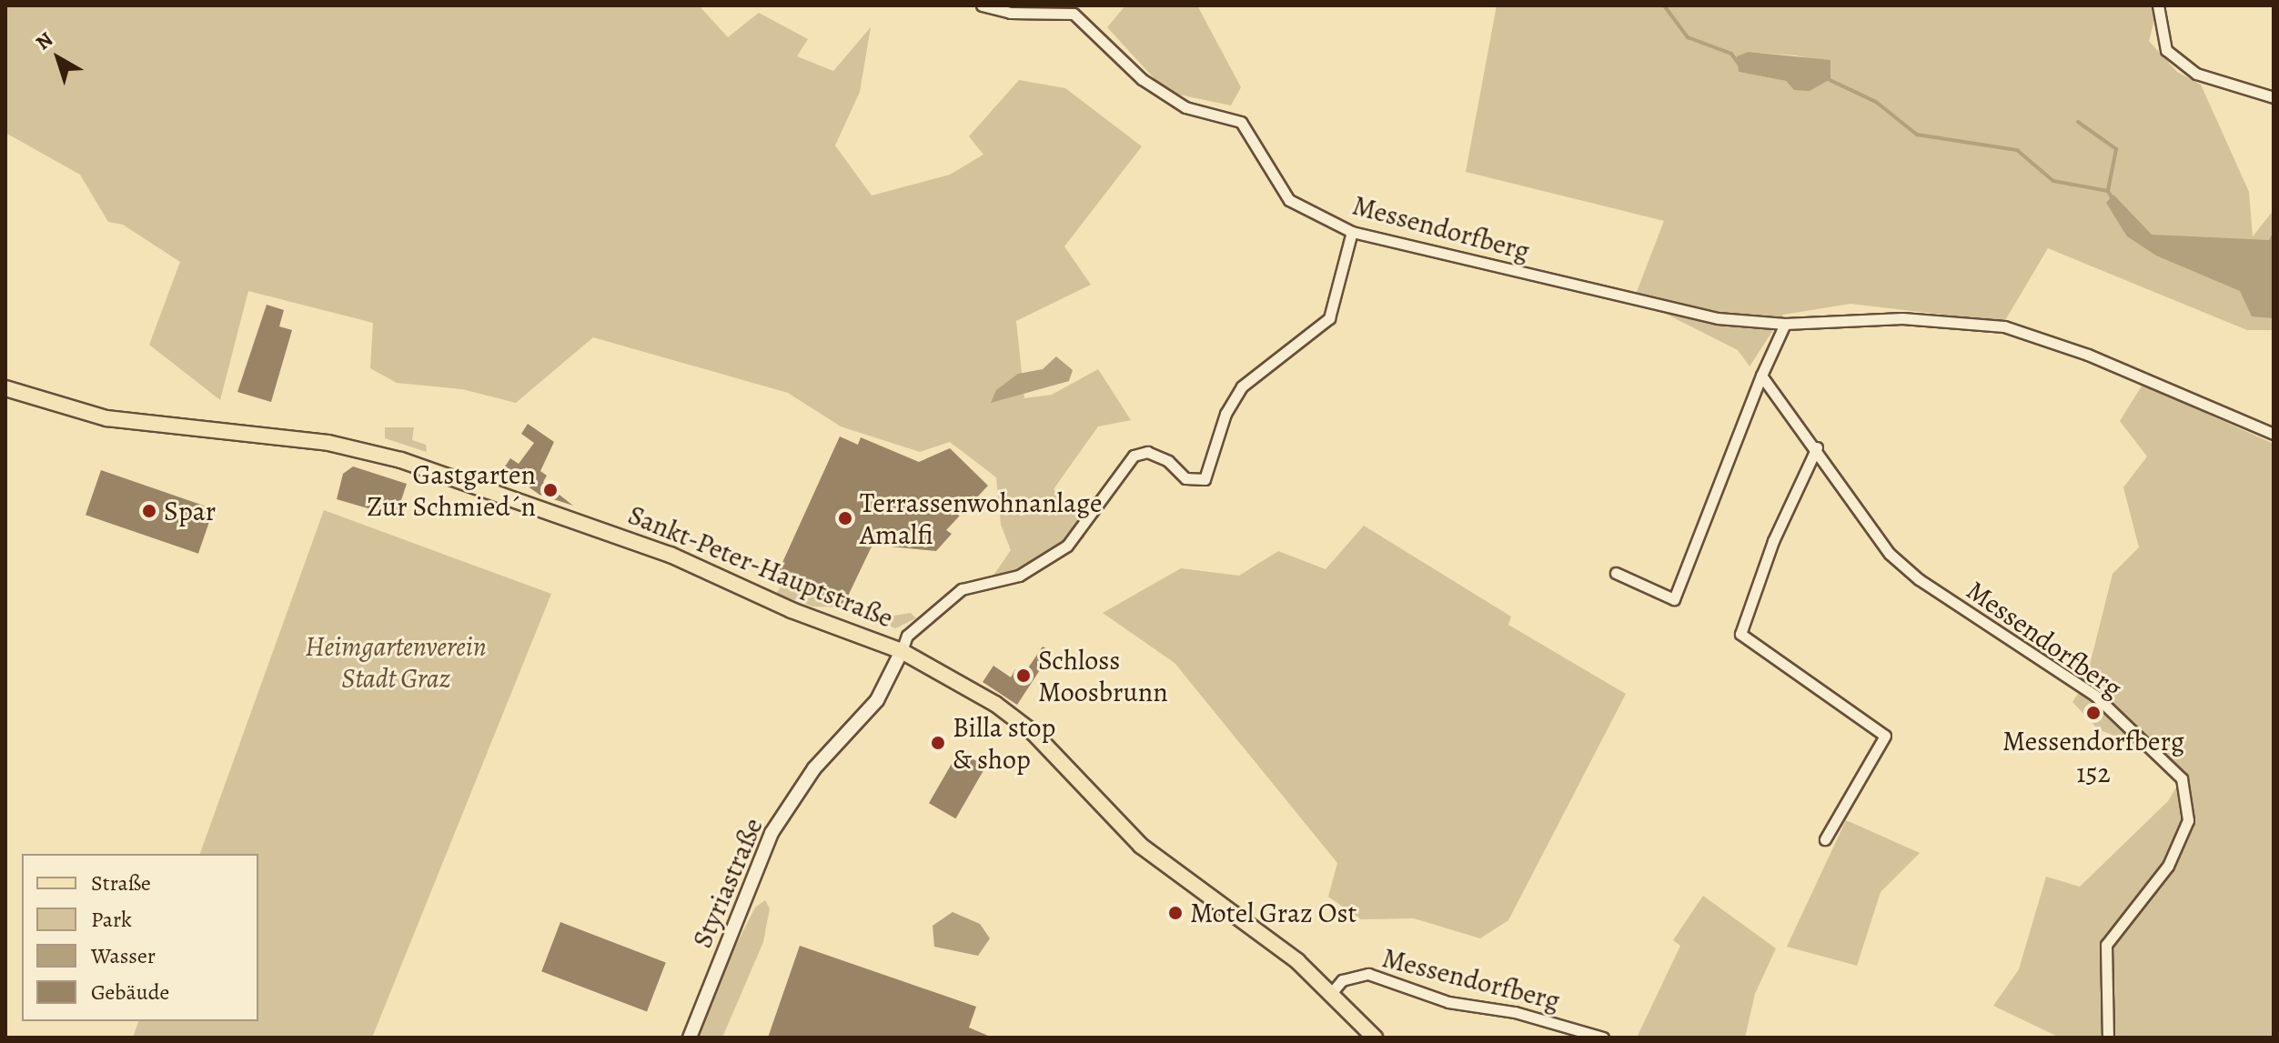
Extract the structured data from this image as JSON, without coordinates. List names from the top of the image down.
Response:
{
  "streets": {
    "main road": ["Sankt-Peter-Hauptstraße"],
    "street": ["Messendorfberg", "Styriastraße"]
  },
  "crossings": [
    ["Messendorfberg", "Sankt-Peter-Hauptstraße"],
    ["Sankt-Peter-Hauptstraße", "Styriastraße"]
  ],
  "parks": ["Heimgartenverein Stadt Graz"],
  "places": [
    "Gastgarten Zur Schmied´n",
    "Spar",
    "Terrassenwohnanlage Amalfi",
    "Schloss Moosbrunn",
    "Messendorfberg 152",
    "Billa stop & shop",
    "Motel Graz Ost"
  ],
  "legend": [
    "Straße",
    "Park",
    "Wasser",
    "Gebäude"
  ],
  "north": "top left"
}
